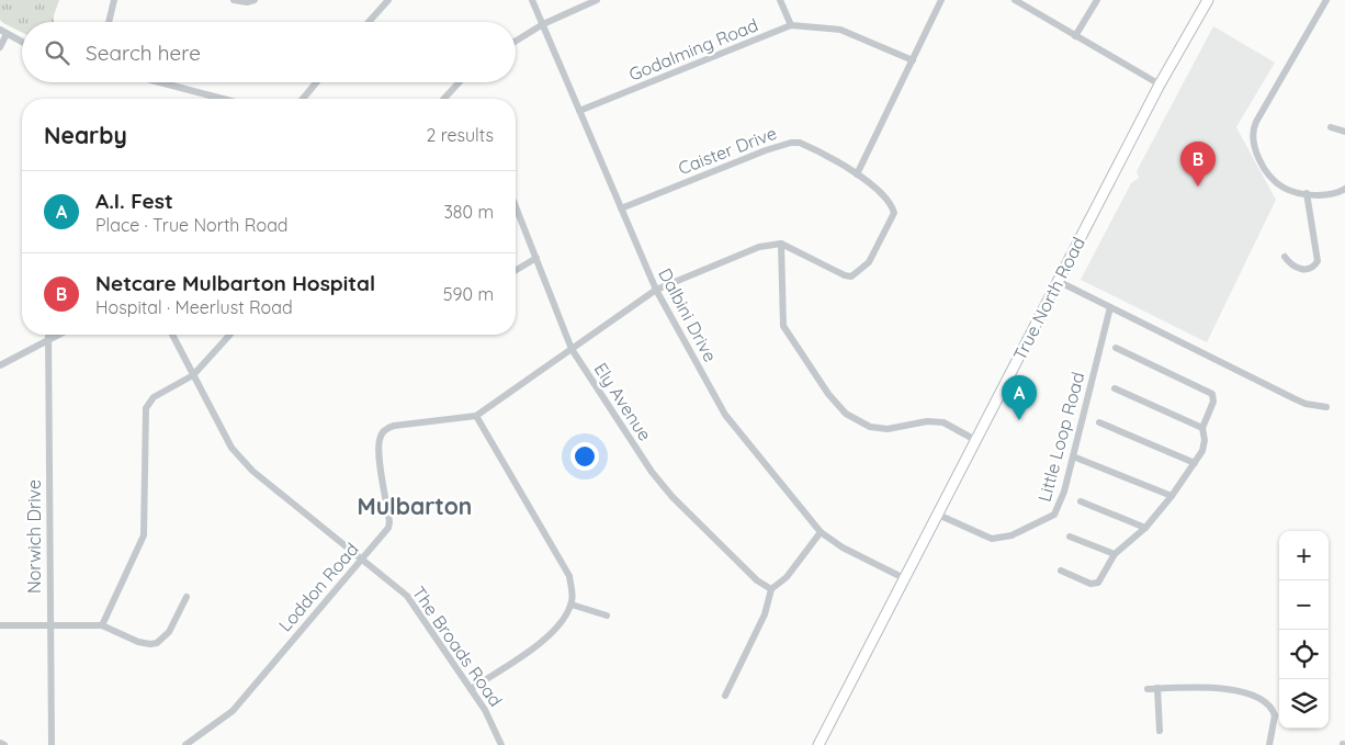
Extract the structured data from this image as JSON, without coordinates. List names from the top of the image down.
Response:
{
  "streets": {
    "main road": ["True North Road"],
    "street": [
      "Godalming Road",
      "Caister Drive",
      "Dalbini Drive",
      "Ely Avenue",
      "Little Loop Road",
      "Norwich Drive",
      "Loddon Road",
      "The Broads Road"
    ]
  },
  "crossings": [
    ["Godalming Road", "Dalbini Drive"],
    ["Caister Drive", "Dalbini Drive"],
    ["Caister Drive", "Loddon Road"],
    ["True North Road", "Dalbini Drive"],
    ["True North Road", "Little Loop Road"],
    ["Dalbini Drive", "Loddon Road"],
    ["Ely Avenue", "Loddon Road"],
    ["Loddon Road", "The Broads Road"]
  ],
  "districts": ["Mulbarton"],
  "page": {
    "search": "Search here",
    "heading": ["Nearby", "2 results"],
    "pins": ["B", "A"],
    "list": [
      {
        "mark": "A",
        "name": "A.I. Fest",
        "note": "Place · True North Road",
        "value": "380 m"
      },
      {
        "mark": "B",
        "name": "Netcare Mulbarton Hospital",
        "note": "Hospital · Meerlust Road",
        "value": "590 m"
      }
    ],
    "map_buttons": ["+", "−"]
  }
}
